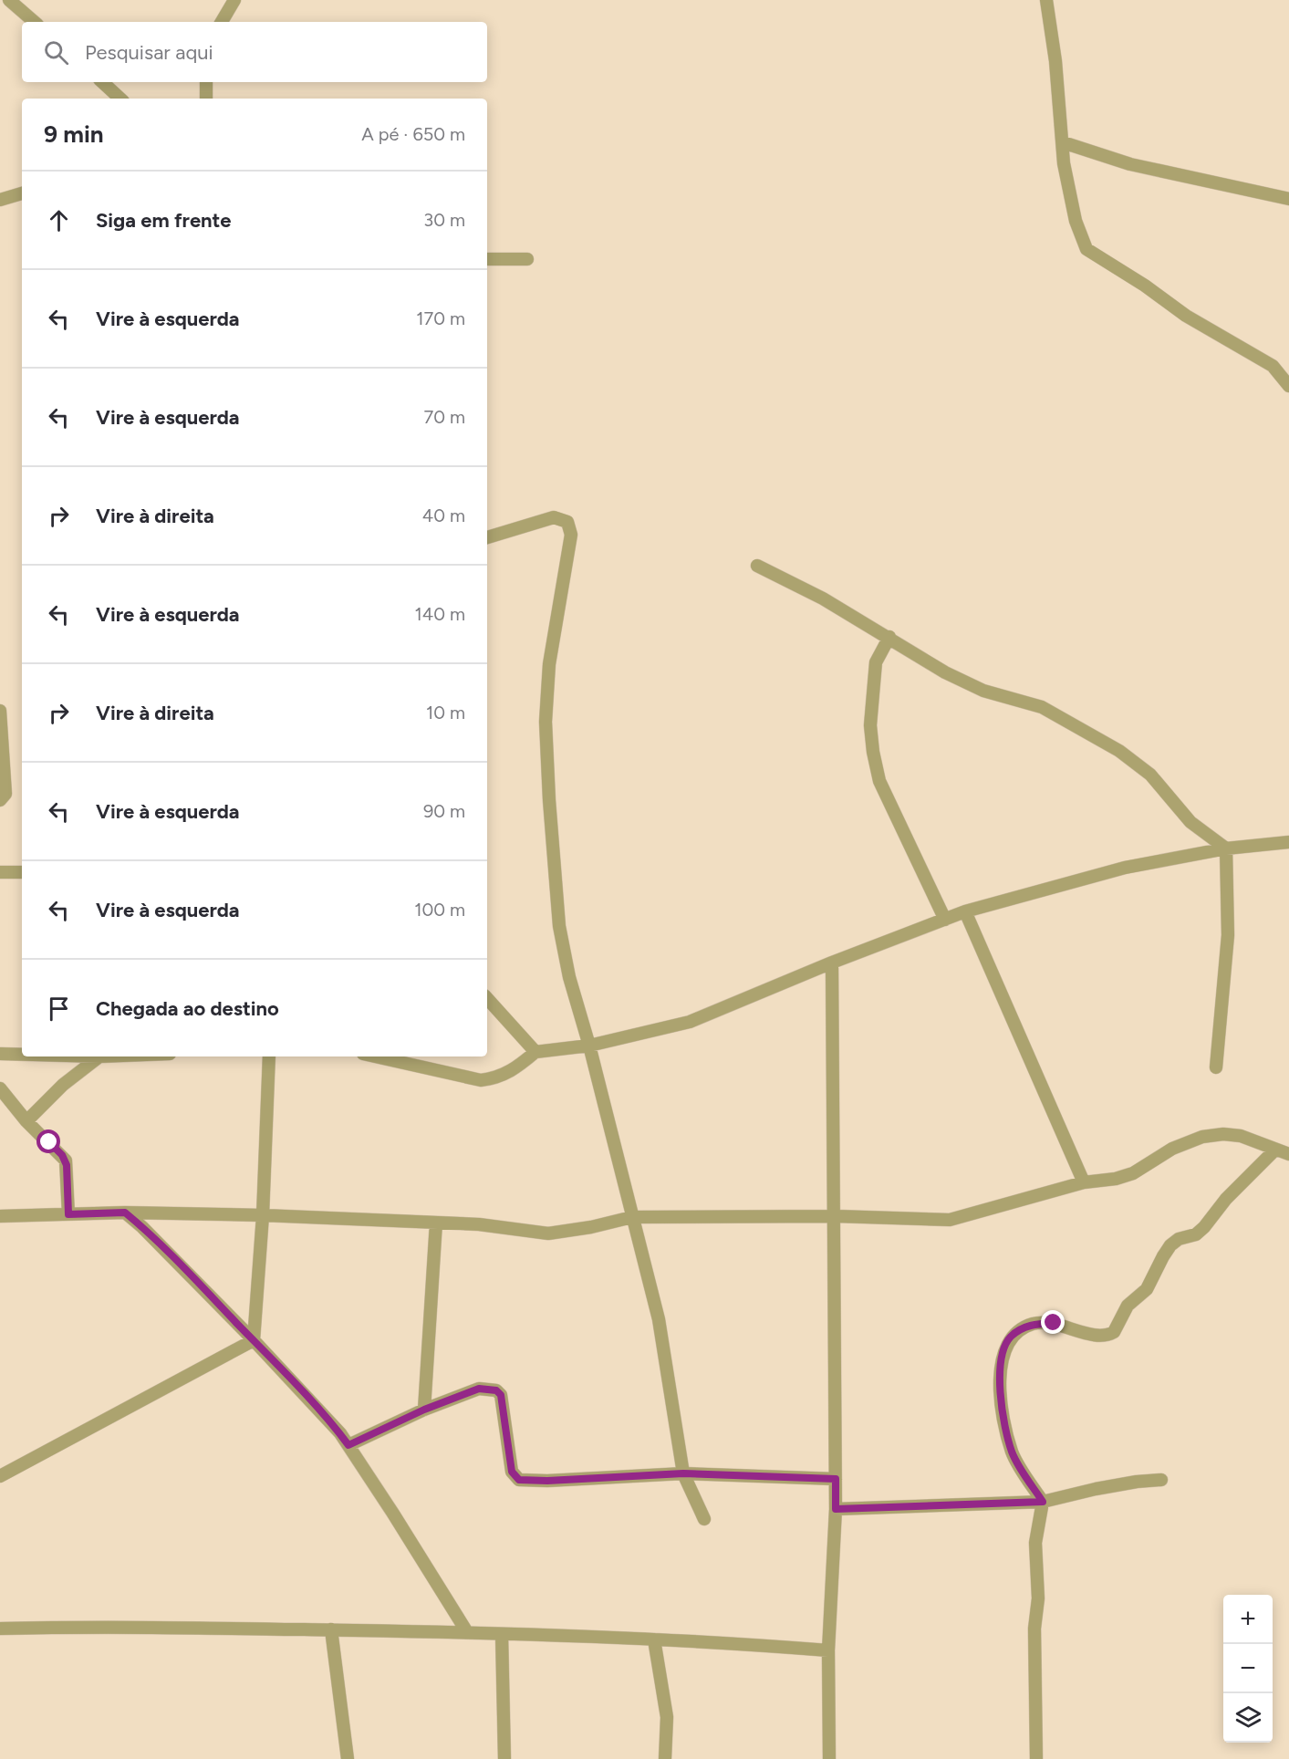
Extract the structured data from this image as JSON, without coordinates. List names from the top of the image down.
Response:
{
  "page": {
    "search": "Pesquisar aqui",
    "heading": ["9 min", "A pé · 650 m"],
    "list": [
      ["Siga em frente", "30 m"],
      ["Vire à esquerda", "170 m"],
      ["Vire à esquerda", "70 m"],
      ["Vire à direita", "40 m"],
      ["Vire à esquerda", "140 m"],
      ["Vire à direita", "10 m"],
      ["Vire à esquerda", "90 m"],
      ["Vire à esquerda", "100 m"],
      "Chegada ao destino"
    ],
    "map_buttons": ["+", "−"]
  }
}
